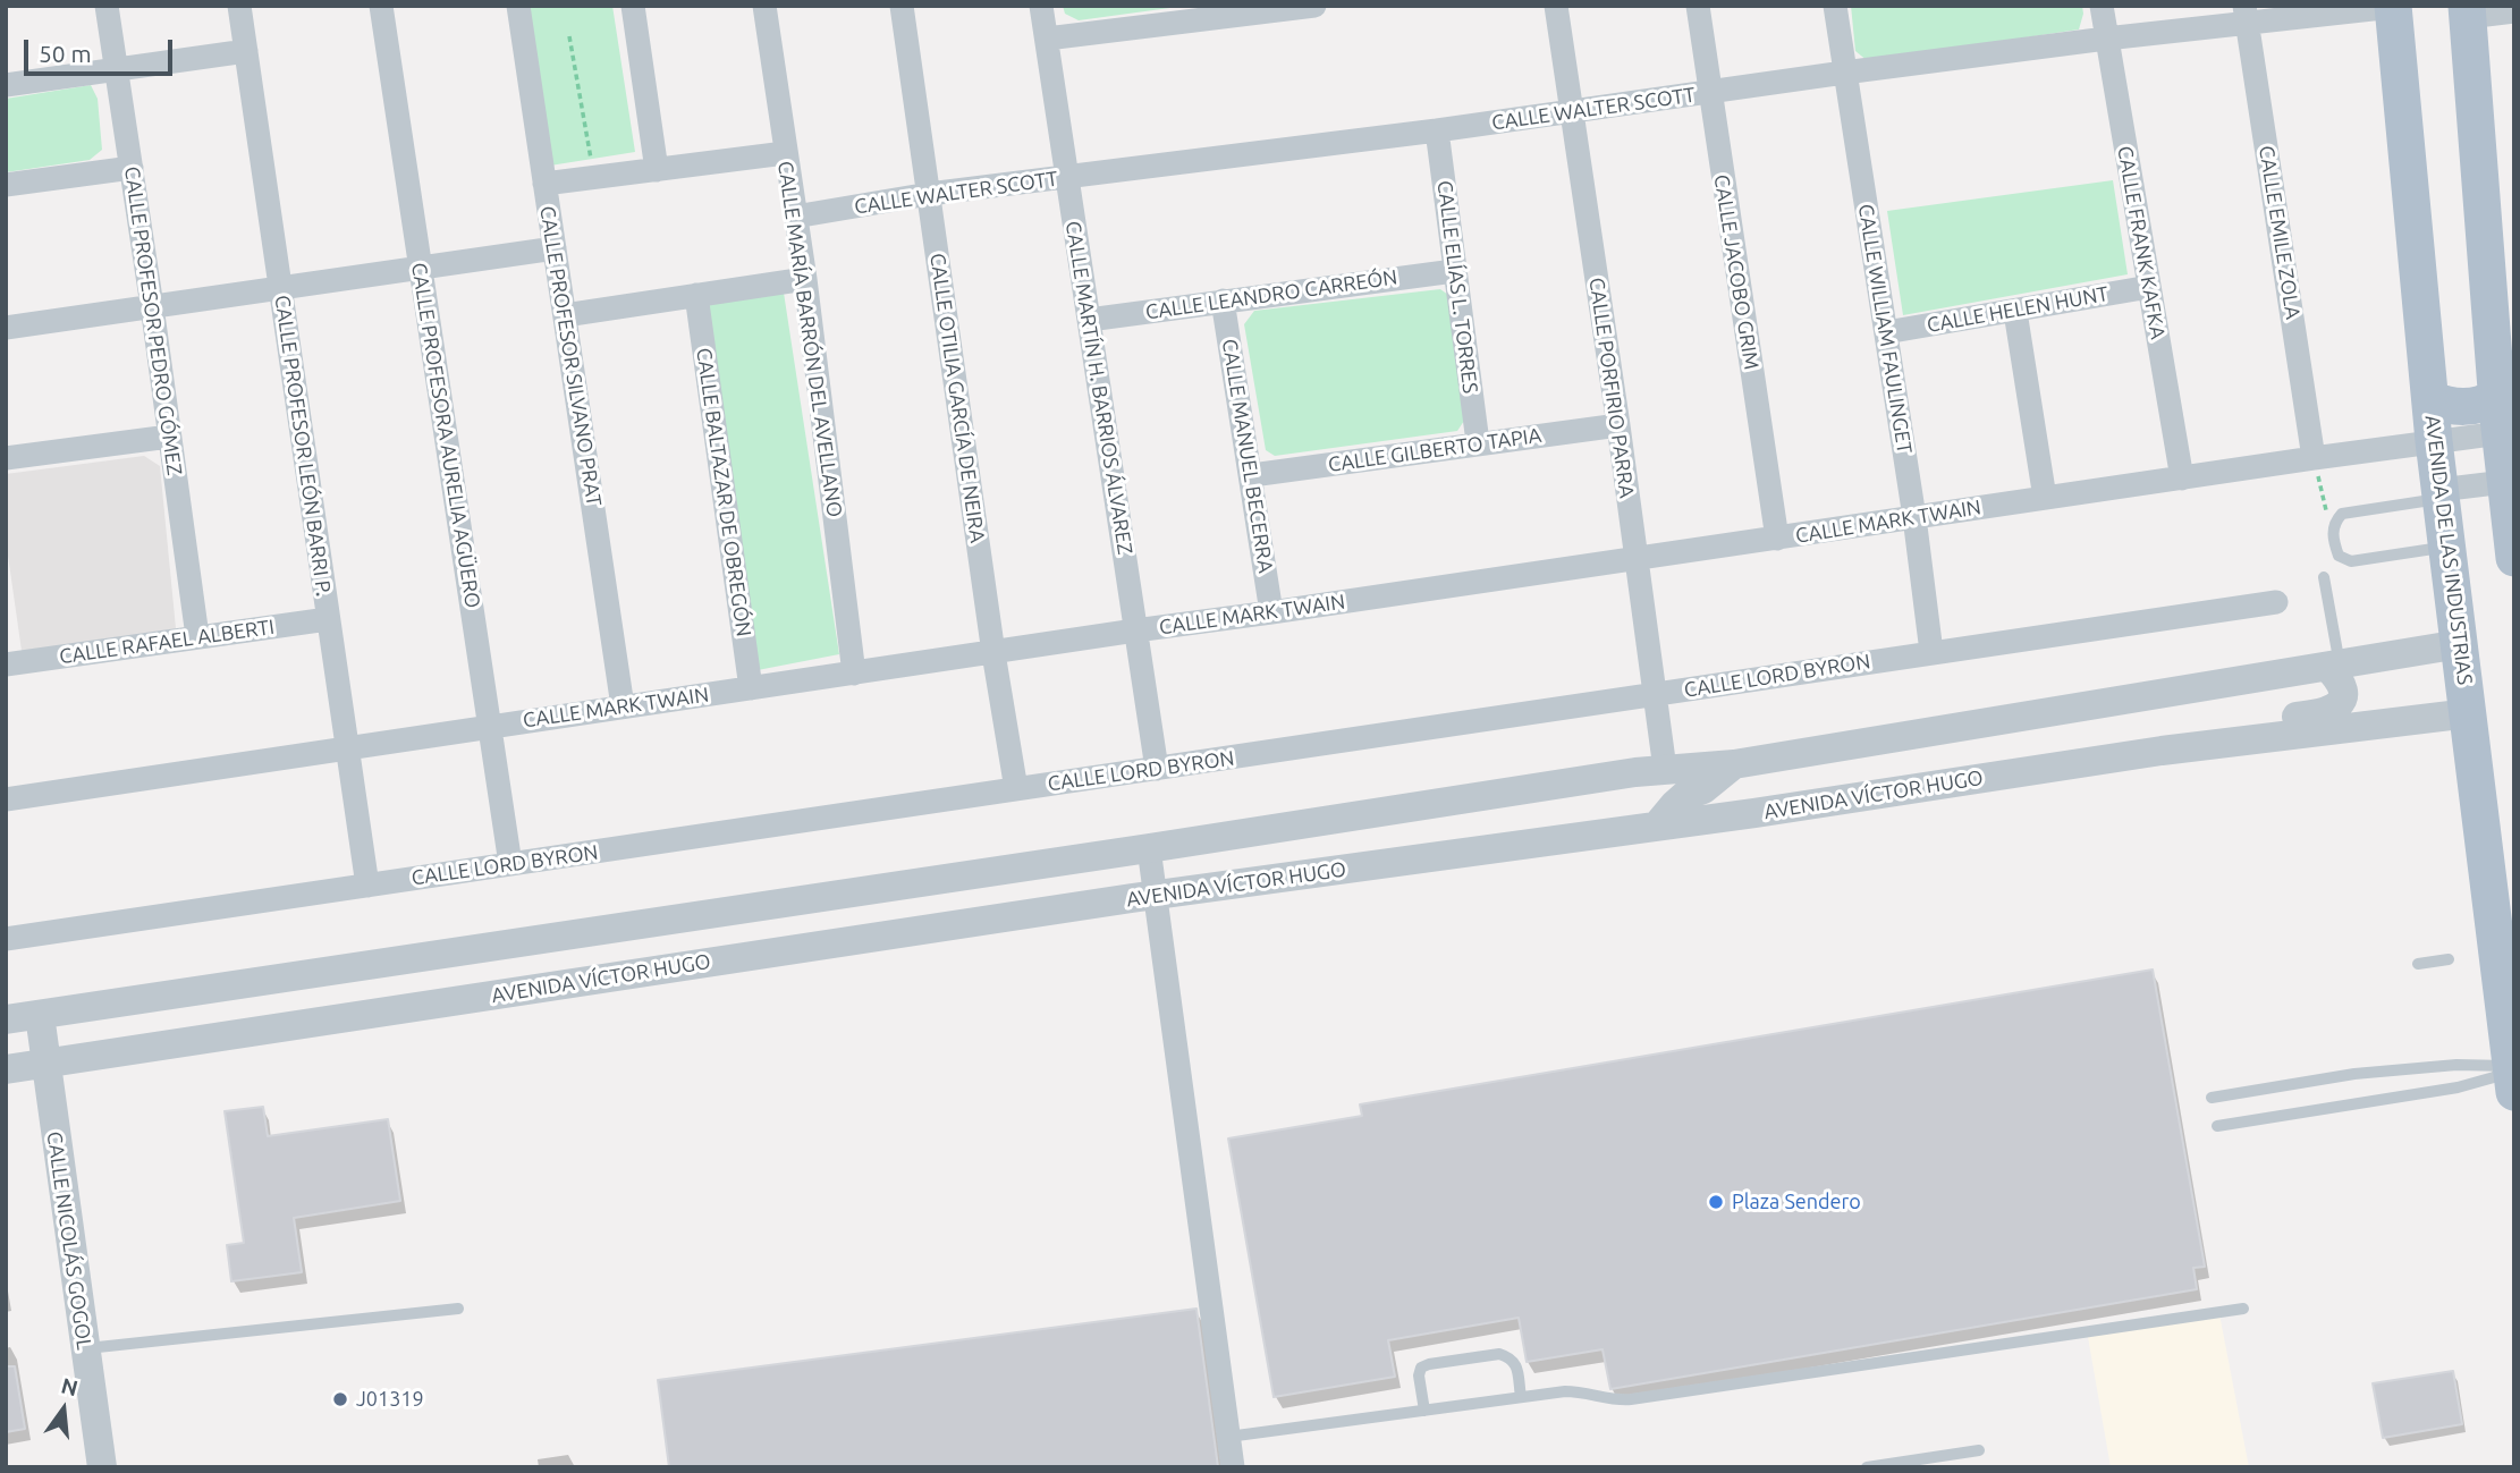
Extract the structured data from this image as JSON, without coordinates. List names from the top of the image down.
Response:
{
  "streets": {
    "main road": ["AVENIDA DE LAS INDUSTRIAS"],
    "street": [
      "CALLE WALTER SCOTT",
      "CALLE EMILE ZOLA",
      "CALLE FRANK KAFKA",
      "CALLE JACOBO GRIM",
      "CALLE ELÍAS L. TORRES",
      "CALLE LEANDRO CARREÓN",
      "CALLE HELEN HUNT",
      "CALLE PROFESOR PEDRO GÓMEZ",
      "CALLE WILLIAM FAULINGET",
      "CALLE MARÍA BARRÓN DEL AVELLANO",
      "CALLE PROFESOR SILVANO PRAT",
      "CALLE MARTÍN H. BARRIOS ÁLVAREZ",
      "CALLE PORFIRIO PARRA",
      "CALLE OTILIA GARCÍA DE NEIRA",
      "CALLE PROFESORA AURELIA AGÜERO",
      "CALLE PROFESOR LEÓN BARRI P.",
      "CALLE GILBERTO TAPIA",
      "CALLE MANUEL BECERRA",
      "CALLE BALTAZAR DE OBREGÓN",
      "CALLE MARK TWAIN",
      "CALLE RAFAEL ALBERTI",
      "CALLE LORD BYRON",
      "AVENIDA VÍCTOR HUGO",
      "CALLE NICOLÁS GOGOL"
    ]
  },
  "crossings": [
    ["CALLE WALTER SCOTT", "CALLE EMILE ZOLA"],
    ["CALLE WALTER SCOTT", "CALLE FRANK KAFKA"],
    ["CALLE WALTER SCOTT", "CALLE JACOBO GRIM"],
    ["CALLE WALTER SCOTT", "CALLE ELÍAS L. TORRES"],
    ["CALLE WALTER SCOTT", "CALLE WILLIAM FAULINGET"],
    ["CALLE WALTER SCOTT", "CALLE MARÍA BARRÓN DEL AVELLANO"],
    ["CALLE WALTER SCOTT", "CALLE MARTÍN H. BARRIOS ÁLVAREZ"],
    ["CALLE WALTER SCOTT", "CALLE PORFIRIO PARRA"],
    ["CALLE WALTER SCOTT", "CALLE OTILIA GARCÍA DE NEIRA"],
    ["CALLE WALTER SCOTT", "AVENIDA DE LAS INDUSTRIAS"],
    ["CALLE EMILE ZOLA", "CALLE MARK TWAIN"],
    ["CALLE FRANK KAFKA", "CALLE HELEN HUNT"],
    ["CALLE FRANK KAFKA", "CALLE MARK TWAIN"],
    ["CALLE JACOBO GRIM", "CALLE MARK TWAIN"],
    ["CALLE ELÍAS L. TORRES", "CALLE LEANDRO CARREÓN"],
    ["CALLE ELÍAS L. TORRES", "CALLE GILBERTO TAPIA"],
    ["CALLE LEANDRO CARREÓN", "CALLE MARTÍN H. BARRIOS ÁLVAREZ"],
    ["CALLE LEANDRO CARREÓN", "CALLE MANUEL BECERRA"],
    ["CALLE HELEN HUNT", "CALLE WILLIAM FAULINGET"],
    ["CALLE PROFESOR PEDRO GÓMEZ", "CALLE RAFAEL ALBERTI"],
    ["CALLE WILLIAM FAULINGET", "CALLE MARK TWAIN"],
    ["CALLE WILLIAM FAULINGET", "CALLE LORD BYRON"],
    ["CALLE MARÍA BARRÓN DEL AVELLANO", "CALLE MARK TWAIN"],
    ["CALLE PROFESOR SILVANO PRAT", "CALLE MARK TWAIN"],
    ["CALLE MARTÍN H. BARRIOS ÁLVAREZ", "CALLE MARK TWAIN"],
    ["CALLE MARTÍN H. BARRIOS ÁLVAREZ", "CALLE LORD BYRON"],
    ["CALLE PORFIRIO PARRA", "CALLE GILBERTO TAPIA"],
    ["CALLE PORFIRIO PARRA", "CALLE MARK TWAIN"],
    ["CALLE PORFIRIO PARRA", "CALLE LORD BYRON"],
    ["CALLE OTILIA GARCÍA DE NEIRA", "CALLE MARK TWAIN"],
    ["CALLE OTILIA GARCÍA DE NEIRA", "CALLE LORD BYRON"],
    ["CALLE PROFESORA AURELIA AGÜERO", "CALLE MARK TWAIN"],
    ["CALLE PROFESORA AURELIA AGÜERO", "CALLE LORD BYRON"],
    ["CALLE PROFESOR LEÓN BARRI P.", "CALLE MARK TWAIN"],
    ["CALLE PROFESOR LEÓN BARRI P.", "CALLE RAFAEL ALBERTI"],
    ["CALLE PROFESOR LEÓN BARRI P.", "CALLE LORD BYRON"],
    ["CALLE GILBERTO TAPIA", "CALLE MANUEL BECERRA"],
    ["CALLE MANUEL BECERRA", "CALLE MARK TWAIN"],
    ["CALLE BALTAZAR DE OBREGÓN", "CALLE MARK TWAIN"],
    ["CALLE MARK TWAIN", "AVENIDA DE LAS INDUSTRIAS"],
    ["AVENIDA DE LAS INDUSTRIAS", "AVENIDA VÍCTOR HUGO"],
    ["AVENIDA VÍCTOR HUGO", "CALLE NICOLÁS GOGOL"]
  ],
  "places": ["Plaza Sendero", "J01319"],
  "scale_bar": "50 m",
  "north": "top"
}
